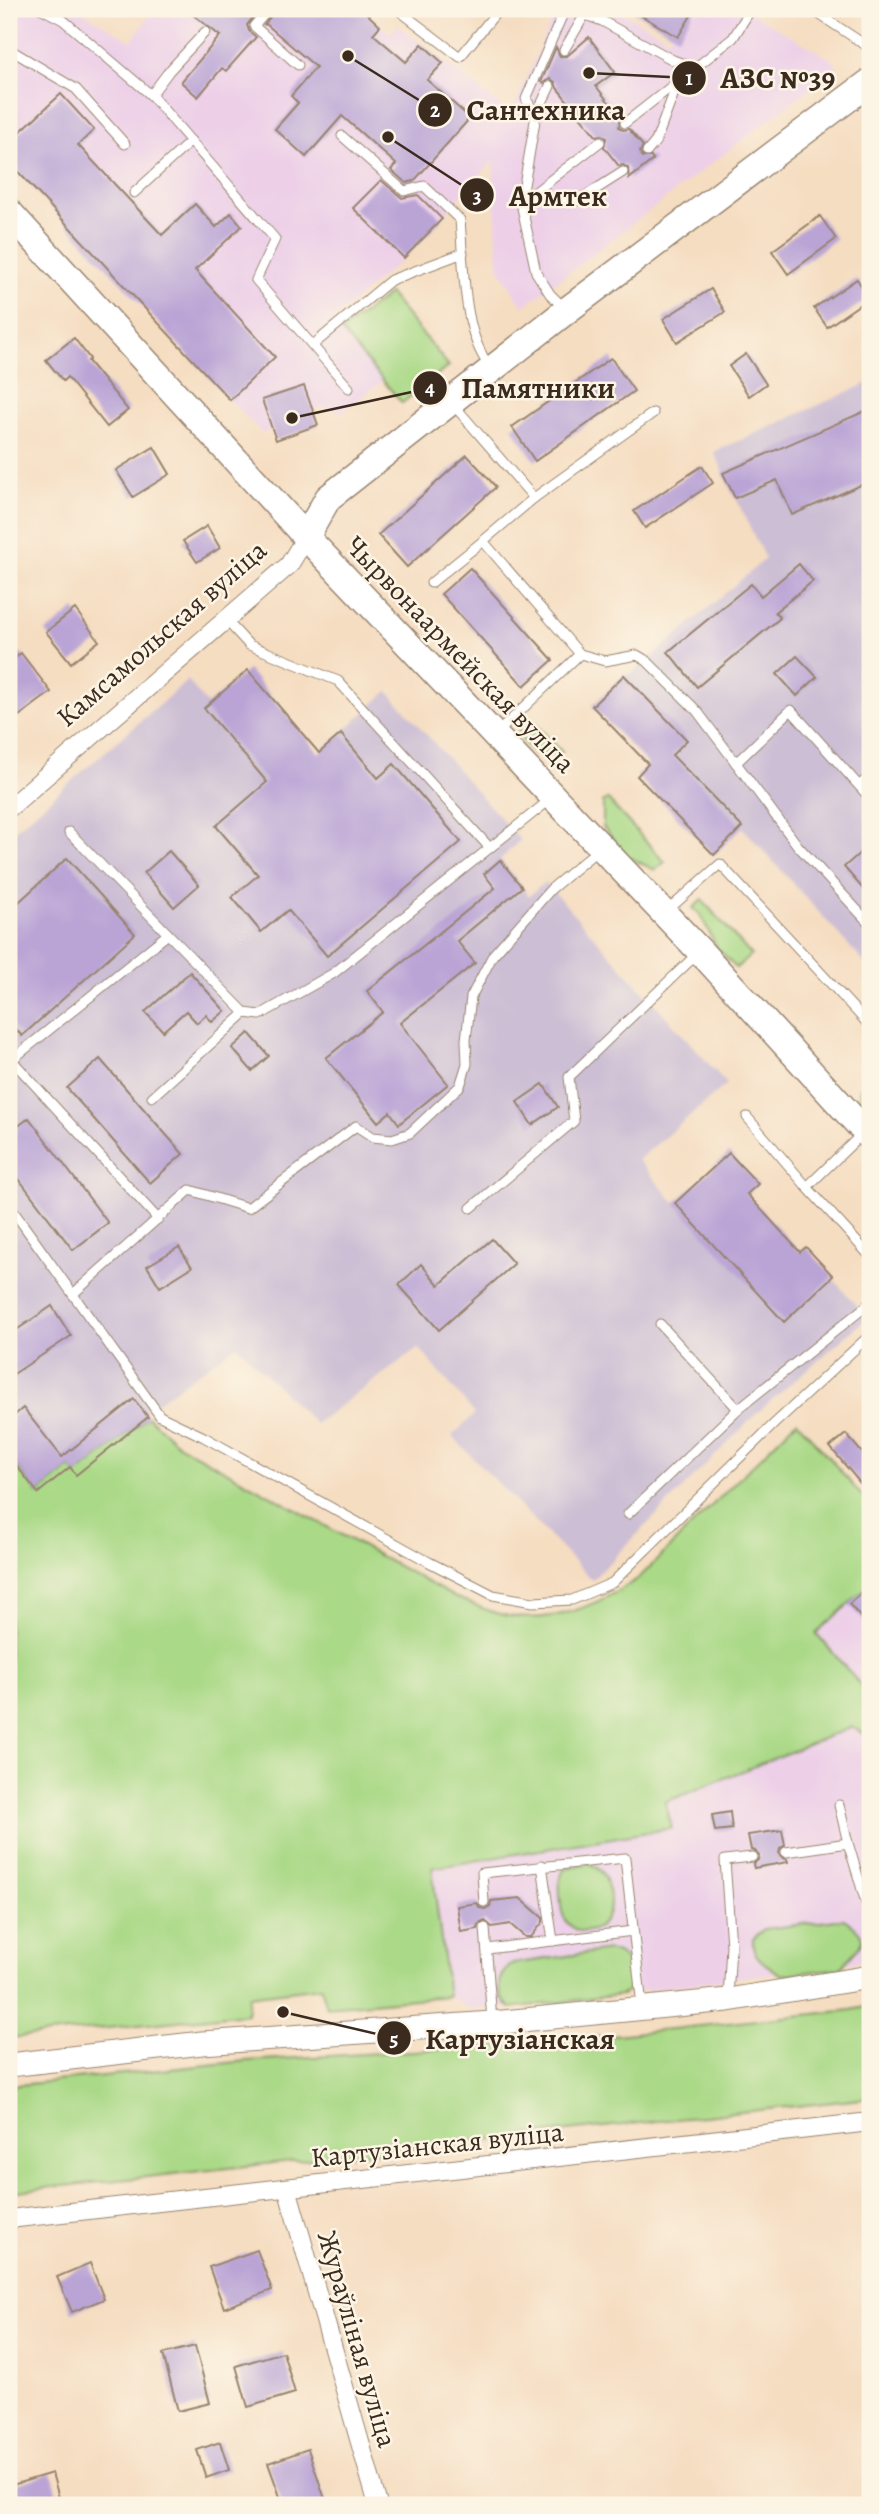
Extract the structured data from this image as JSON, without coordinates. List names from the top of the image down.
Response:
{
  "streets": {
    "main road": ["Камсамольская вуліца", "Чырвонаармейская вуліца"],
    "street": ["Картузіанская вуліца", "Жураўліная вуліца"]
  },
  "crossings": [
    ["Камсамольская вуліца", "Чырвонаармейская вуліца"],
    ["Картузіанская вуліца", "Жураўліная вуліца"]
  ],
  "places": [
    "Сантехника",
    "АЗС №39",
    "Армтек",
    "Памятники",
    "Картузіанская"
  ]
}
